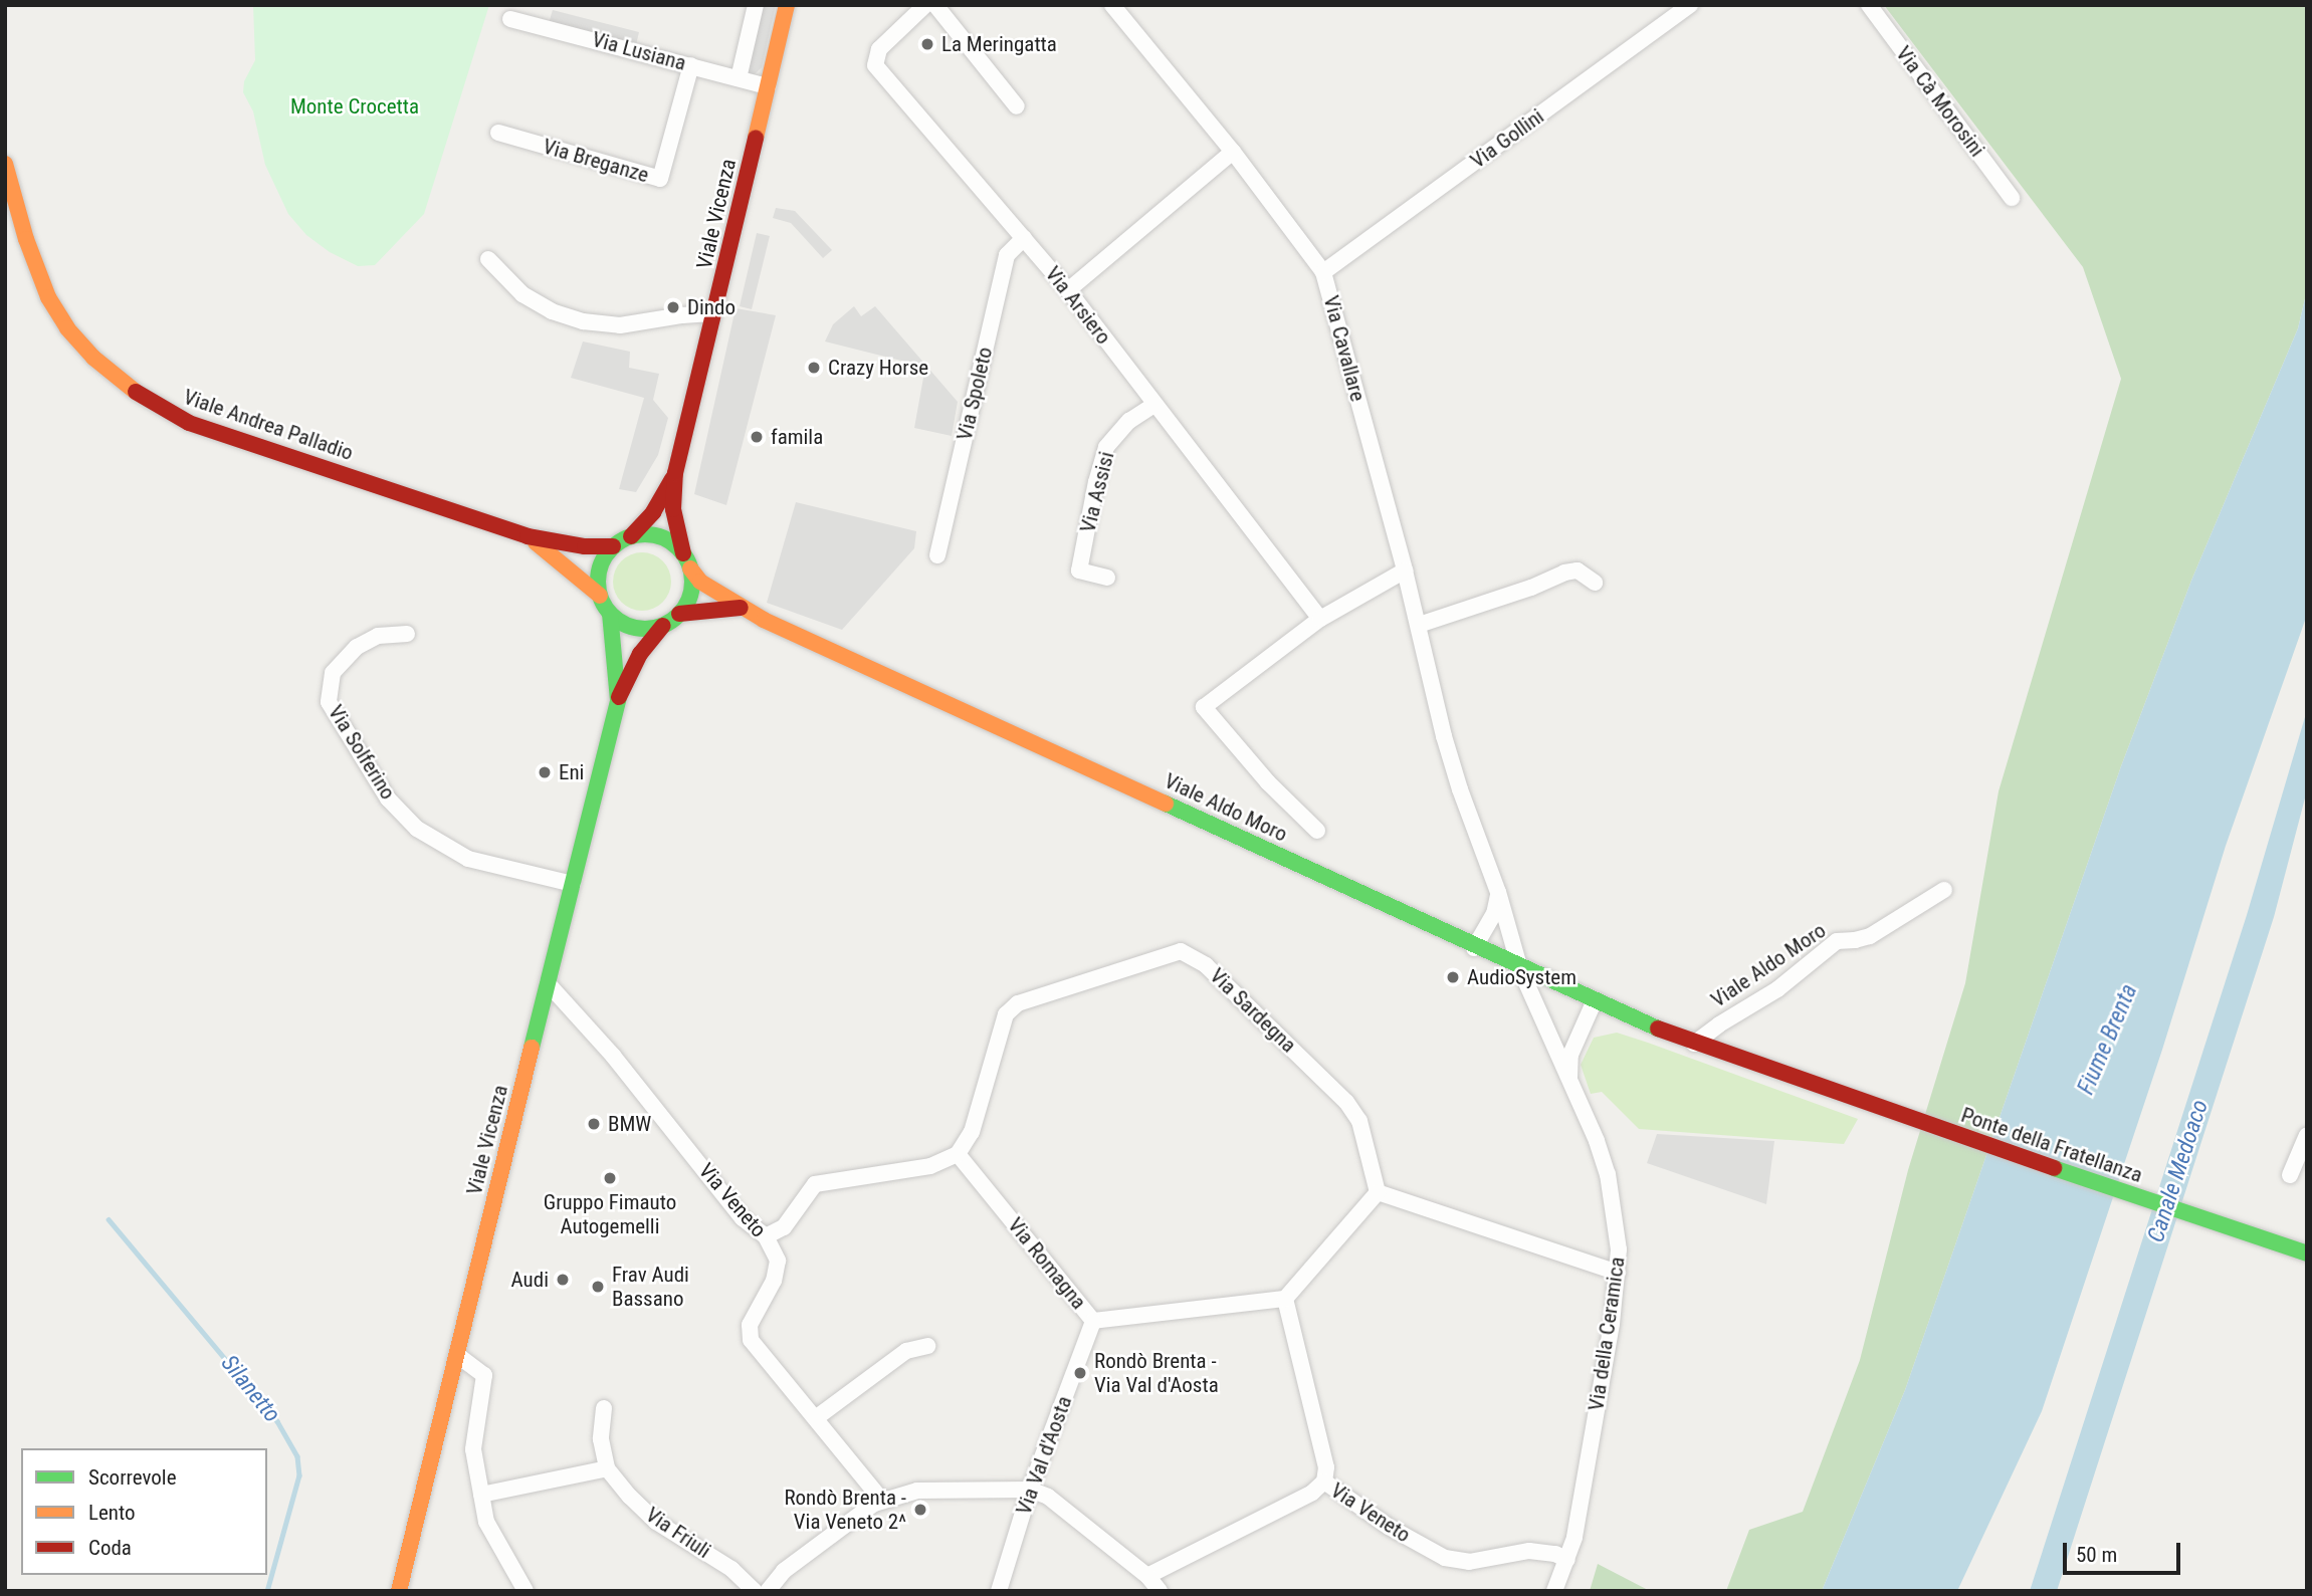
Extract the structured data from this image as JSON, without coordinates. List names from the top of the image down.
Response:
{
  "streets": {
    "main road": [
      "Viale Vicenza",
      "Viale Andrea Palladio",
      "Viale Aldo Moro",
      "Ponte della Fratellanza"
    ],
    "street": [
      "Via Lusiana",
      "Via Cà Morosini",
      "Via Gollini",
      "Via Breganze",
      "Via Arsiero",
      "Via Cavallare",
      "Via Spoleto",
      "Via Assisi",
      "Via Solferino",
      "Via Sardegna",
      "Via Veneto",
      "Via Romagna",
      "Via della Ceramica",
      "Via Val d'Aosta",
      "Via Friuli"
    ]
  },
  "crossings": [
    ["Via Lusiana", "Via Breganze"],
    ["Via Lusiana", "Viale Vicenza"],
    ["Via Gollini", "Via Cavallare"],
    ["Viale Vicenza", "Viale Andrea Palladio"],
    ["Viale Vicenza", "Via Solferino"],
    ["Viale Vicenza", "Viale Aldo Moro"],
    ["Viale Vicenza", "Via Veneto"],
    ["Via Arsiero", "Via Spoleto"],
    ["Via Arsiero", "Via Assisi"],
    ["Via Cavallare", "Viale Aldo Moro"],
    ["Via Cavallare", "Via della Ceramica"],
    ["Viale Andrea Palladio", "Viale Aldo Moro"],
    ["Viale Aldo Moro", "Ponte della Fratellanza"],
    ["Viale Aldo Moro", "Via della Ceramica"],
    ["Via Sardegna", "Via Romagna"],
    ["Via Veneto", "Via della Ceramica"],
    ["Via Romagna", "Via Val d'Aosta"]
  ],
  "water": ["Fiume Brenta", "Canale Medoaco", "Silanetto"],
  "parks": ["Monte Crocetta"],
  "places": [
    "La Meringatta",
    "Dindo",
    "Crazy Horse",
    "famila",
    "Eni",
    "AudioSystem",
    "BMW",
    "Gruppo Fimauto Autogemelli",
    "Audi",
    "Frav Audi Bassano",
    "Rondò Brenta - Via Val d'Aosta",
    "Rondò Brenta - Via Veneto 2^"
  ],
  "legend": ["Scorrevole", "Lento", "Coda"],
  "scale_bar": "50 m"
}
